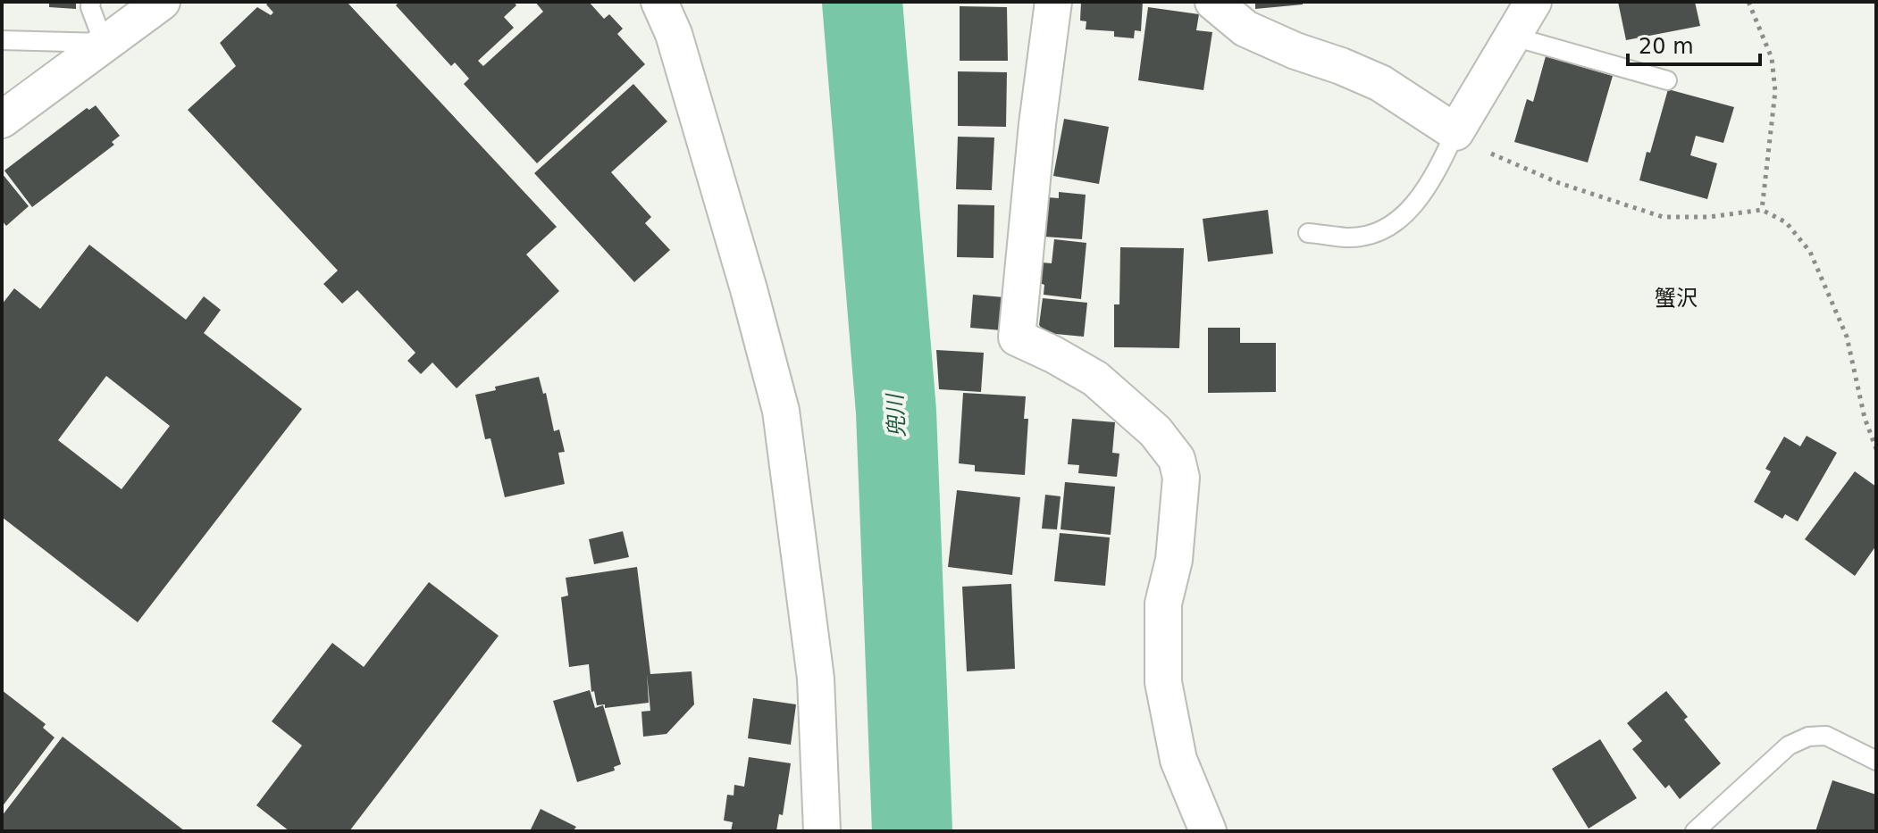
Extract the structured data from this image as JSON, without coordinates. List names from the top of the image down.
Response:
{
  "districts": ["蟹沢"],
  "water": ["兜川"],
  "scale_bar": "20 m"
}
